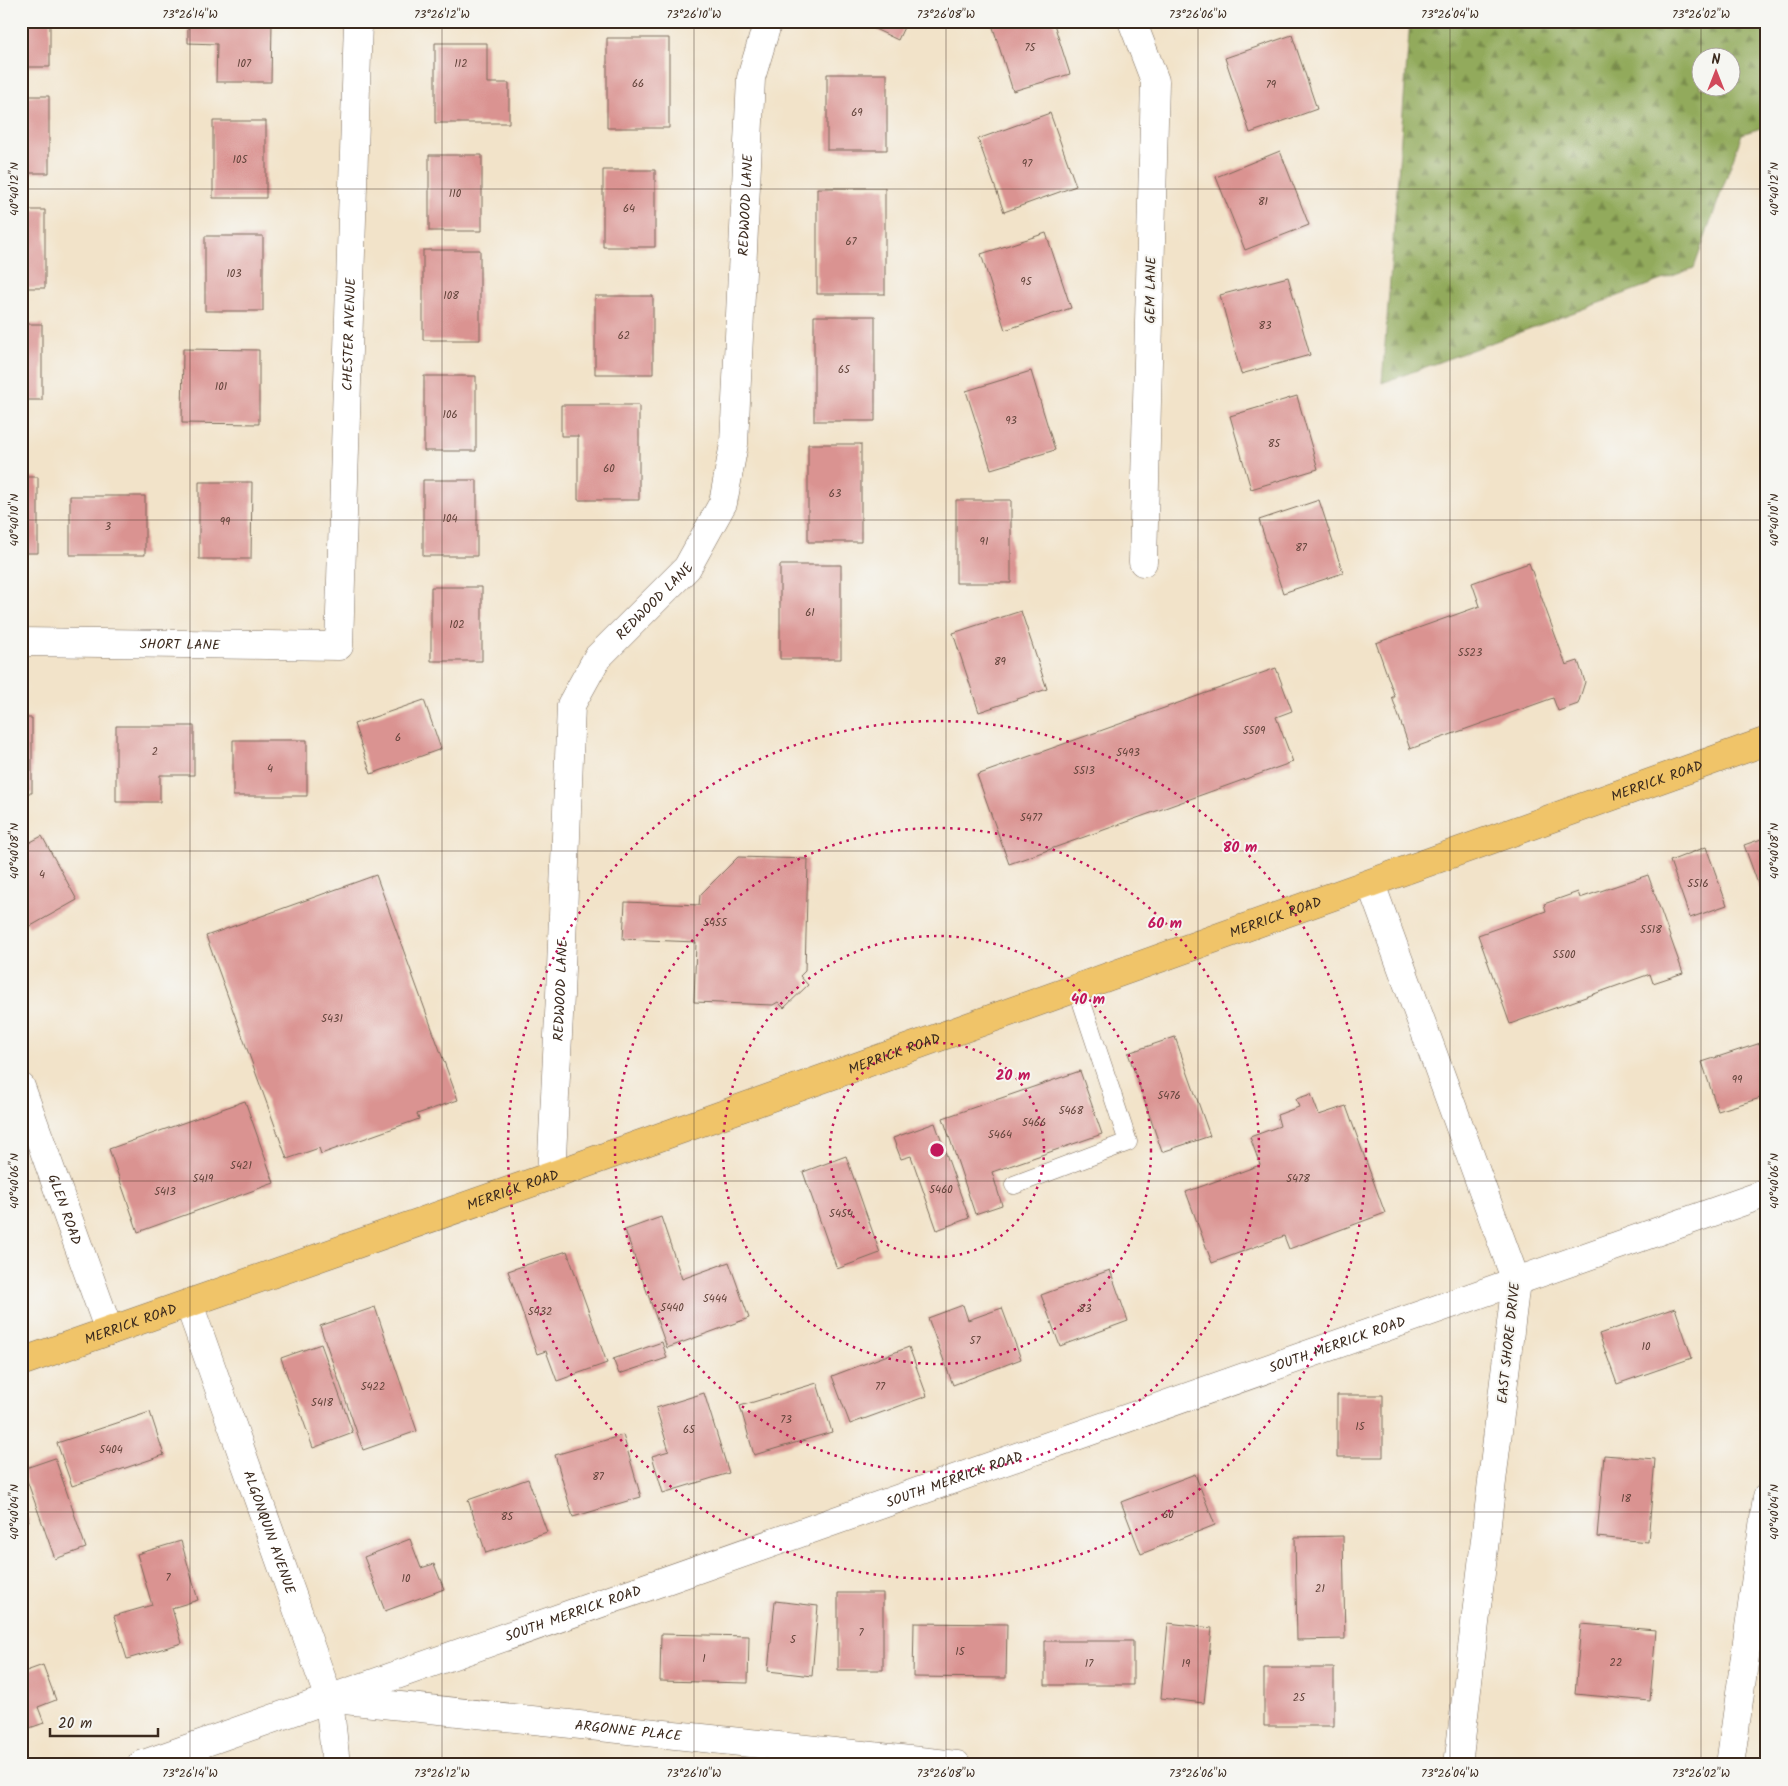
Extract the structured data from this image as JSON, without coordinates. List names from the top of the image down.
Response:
{
  "streets": {
    "main road": ["MERRICK ROAD"],
    "street": [
      "REDWOOD LANE",
      "GEM LANE",
      "CHESTER AVENUE",
      "SHORT LANE",
      "GLEN ROAD",
      "EAST SHORE DRIVE",
      "SOUTH MERRICK ROAD",
      "ALGONQUIN AVENUE",
      "ARGONNE PLACE"
    ]
  },
  "crossings": [
    ["REDWOOD LANE", "MERRICK ROAD"],
    ["CHESTER AVENUE", "SHORT LANE"],
    ["MERRICK ROAD", "GLEN ROAD"],
    ["MERRICK ROAD", "EAST SHORE DRIVE"],
    ["MERRICK ROAD", "ALGONQUIN AVENUE"],
    ["EAST SHORE DRIVE", "SOUTH MERRICK ROAD"],
    ["SOUTH MERRICK ROAD", "ALGONQUIN AVENUE"],
    ["SOUTH MERRICK ROAD", "ARGONNE PLACE"],
    ["ALGONQUIN AVENUE", "ARGONNE PLACE"]
  ],
  "house_numbers": [
    "75",
    "107",
    "112",
    "66",
    "79",
    "69",
    "105",
    "97",
    "110",
    "81",
    "64",
    "67",
    "103",
    "95",
    "108",
    "83",
    "62",
    "65",
    "101",
    "106",
    "93",
    "85",
    "60",
    "63",
    "104",
    "99",
    "3",
    "91",
    "87",
    "61",
    "102",
    "5523",
    "89",
    "5509",
    "6",
    "2",
    "5493",
    "4",
    "5513",
    "5477",
    "4",
    "5516",
    "5455",
    "5518",
    "5500",
    "5431",
    "99",
    "5476",
    "5468",
    "5466",
    "5464",
    "5421",
    "5419",
    "5478",
    "5460",
    "5413",
    "5454",
    "5444",
    "5440",
    "83",
    "5432",
    "57",
    "10",
    "5422",
    "77",
    "5418",
    "73",
    "15",
    "65",
    "5404",
    "87",
    "18",
    "60",
    "85",
    "7",
    "10",
    "21",
    "7",
    "5",
    "15",
    "1",
    "22",
    "17",
    "19",
    "25"
  ],
  "scale_bar": "20 m",
  "north": "top",
  "coordinates": [
    "73°26'14\"W",
    "73°26'12\"W",
    "73°26'10\"W",
    "73°26'08\"W",
    "73°26'06\"W",
    "73°26'04\"W",
    "73°26'02\"W",
    "40°40'12\"N",
    "40°40'10\"N",
    "40°40'08\"N",
    "40°40'06\"N",
    "40°40'04\"N"
  ],
  "rings": [
    "80 m",
    "60 m",
    "40 m",
    "20 m"
  ]
}
